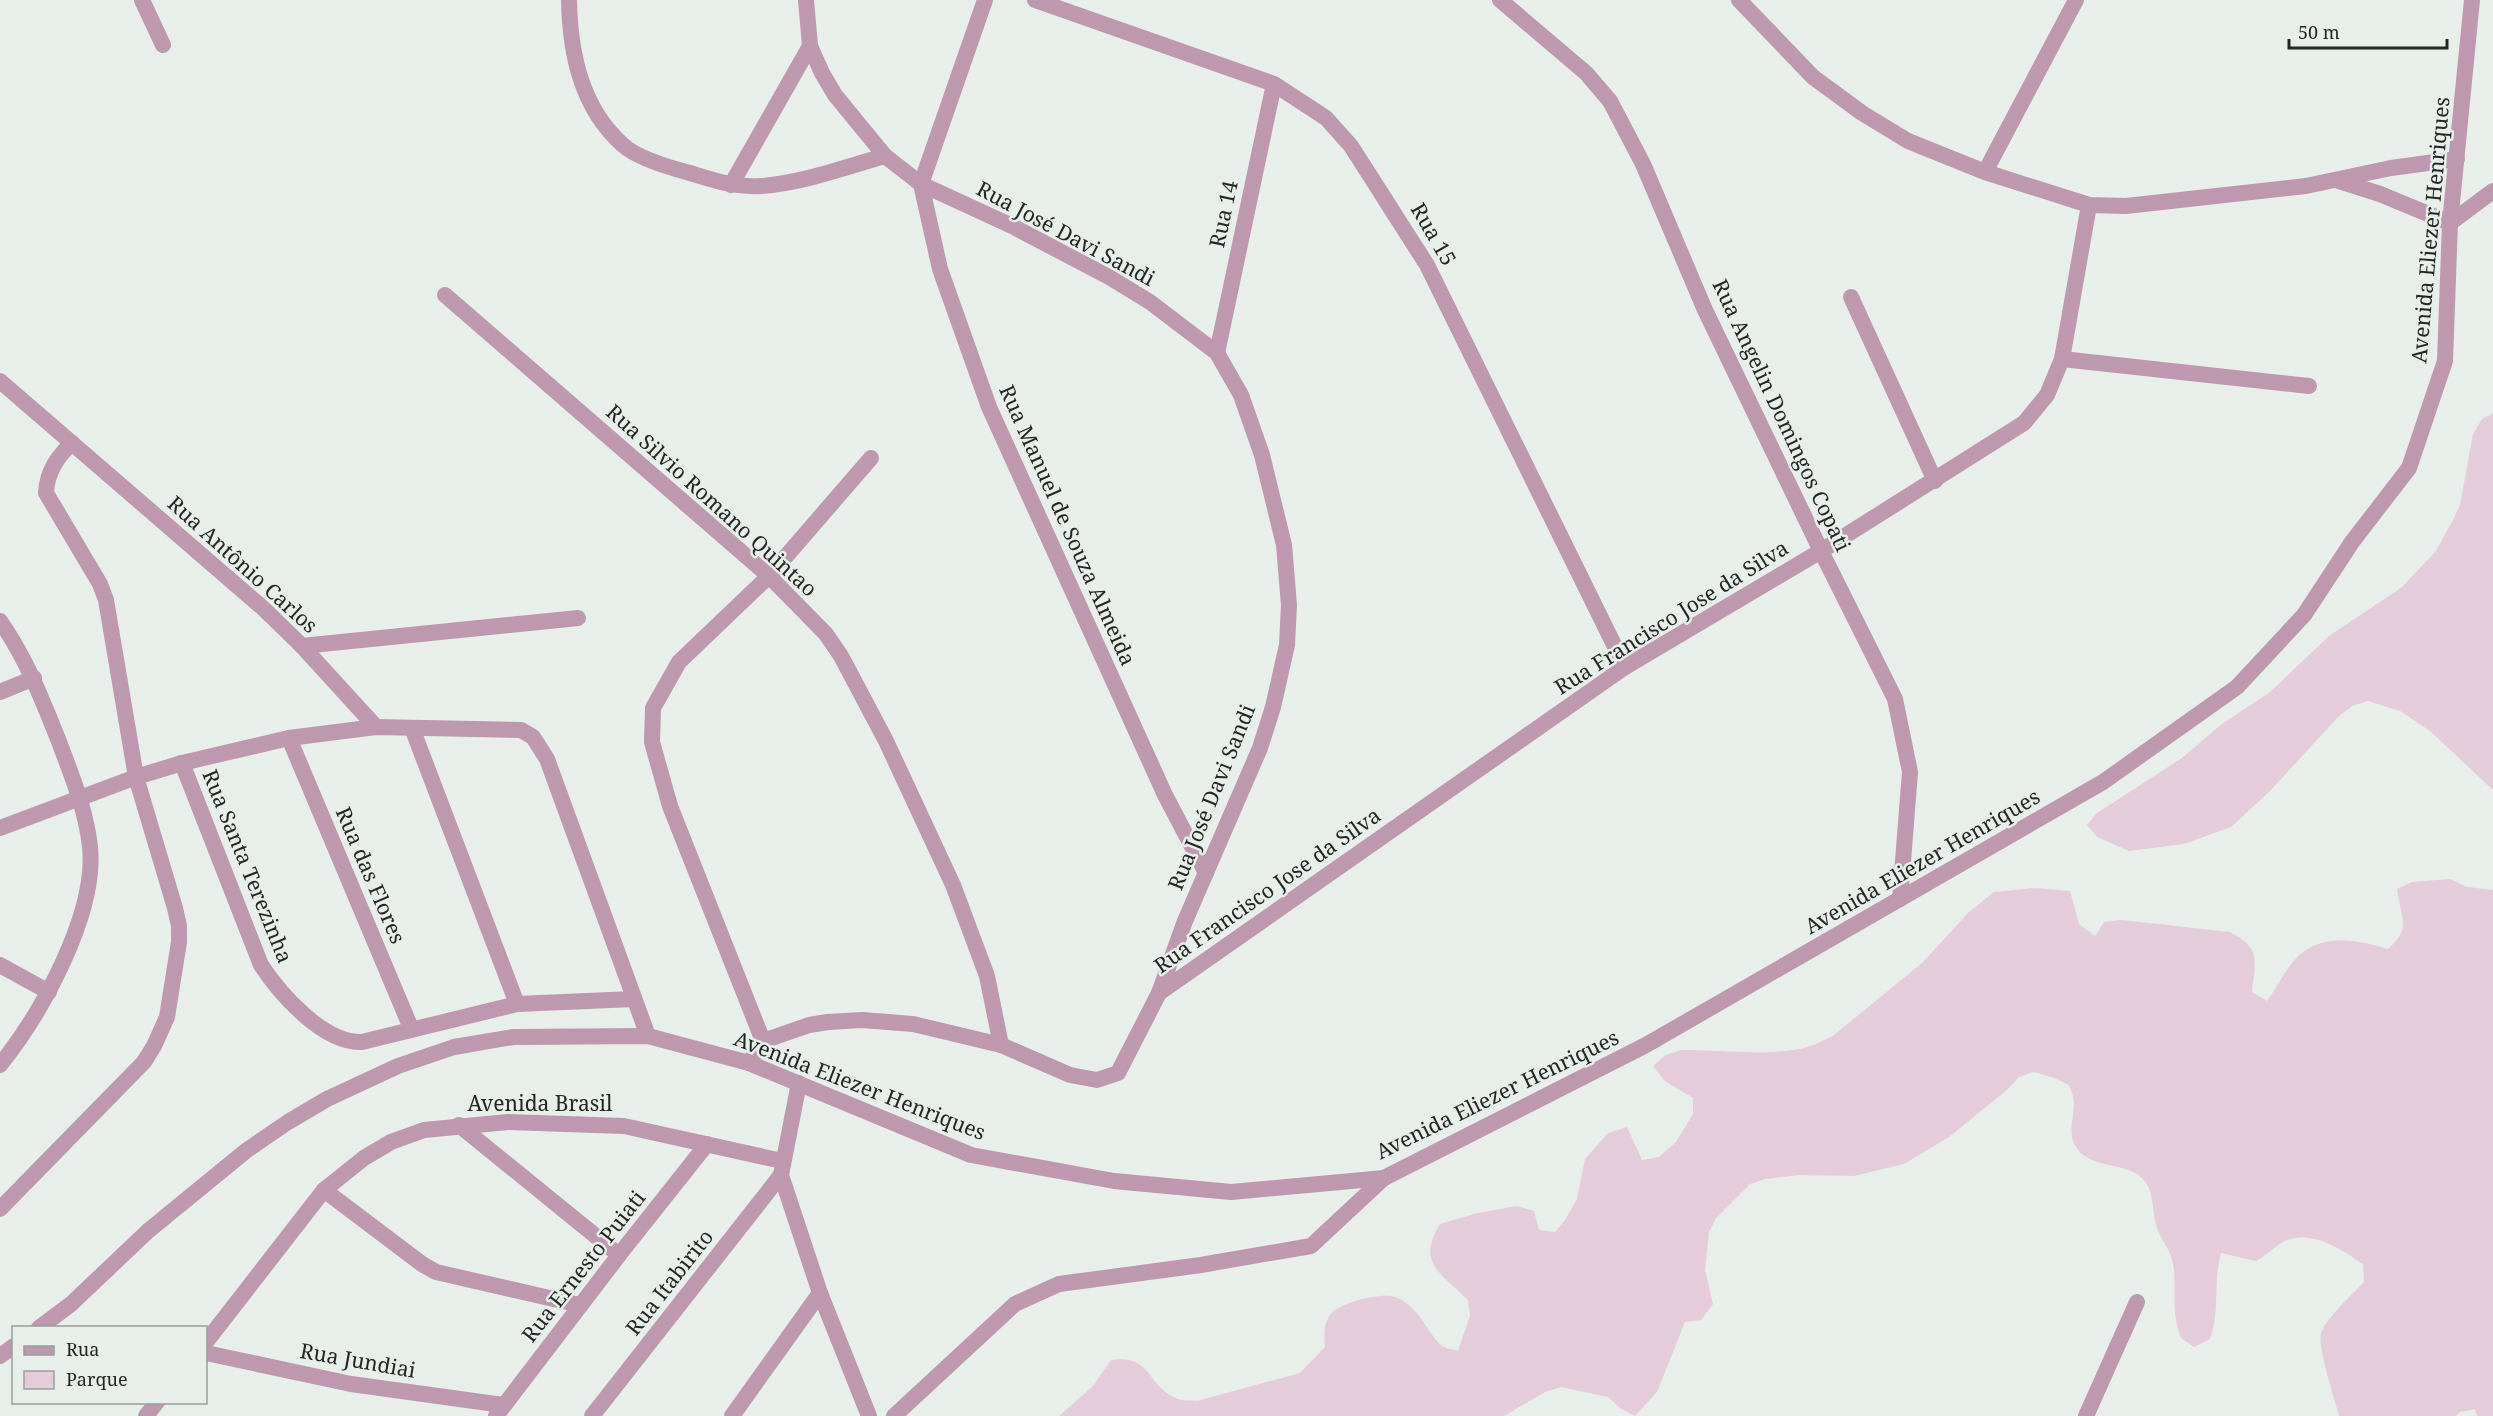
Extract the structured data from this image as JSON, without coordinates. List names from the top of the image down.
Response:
{
  "streets": {
    "street": [
      "Rua 14",
      "Avenida Eliezer Henriques",
      "Rua José Davi Sandi",
      "Rua 15",
      "Rua Angelin Domingos Copati",
      "Rua Silvio Romano Quintao",
      "Rua Manuel de Souza Almeida",
      "Rua Antônio Carlos",
      "Rua Francisco Jose da Silva",
      "Rua Santa Terezinha",
      "Rua das Flores",
      "Avenida Brasil",
      "Rua Ernesto Puiati",
      "Rua Itabirito",
      "Rua Jundiai"
    ]
  },
  "crossings": [
    ["Rua 14", "Rua José Davi Sandi"],
    ["Rua 14", "Rua 15"],
    ["Avenida Eliezer Henriques", "Rua Angelin Domingos Copati"],
    ["Rua José Davi Sandi", "Rua Silvio Romano Quintao"],
    ["Rua José Davi Sandi", "Rua Manuel de Souza Almeida"],
    ["Rua José Davi Sandi", "Rua Francisco Jose da Silva"],
    ["Rua 15", "Rua Francisco Jose da Silva"],
    ["Rua Angelin Domingos Copati", "Rua Francisco Jose da Silva"],
    ["Rua Santa Terezinha", "Rua das Flores"],
    ["Avenida Brasil", "Rua Ernesto Puiati"],
    ["Avenida Brasil", "Rua Itabirito"],
    ["Rua Ernesto Puiati", "Rua Jundiai"]
  ],
  "legend": ["Rua", "Parque"],
  "scale_bar": "50 m"
}
